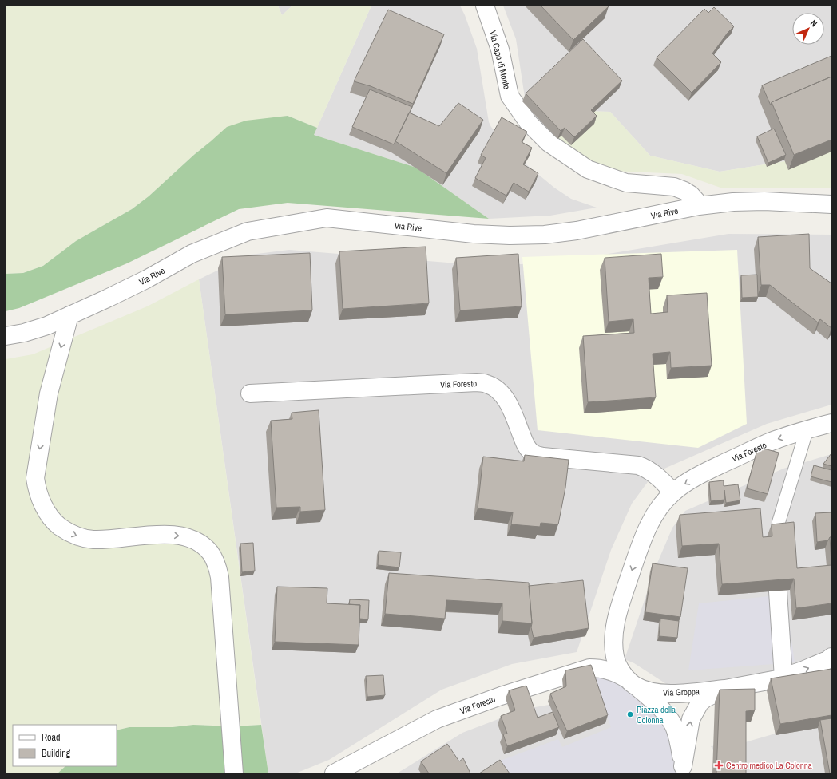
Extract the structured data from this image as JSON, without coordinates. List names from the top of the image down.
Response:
{
  "streets": {
    "street": [
      "Via Capo di Monte",
      "Via Rive",
      "Via Foresto",
      "Via Groppa"
    ]
  },
  "crossings": [
    ["Via Capo di Monte", "Via Rive"],
    ["Via Foresto", "Via Groppa"]
  ],
  "places": {
    "other": ["Piazza della Colonna"],
    "health": ["Centro medico La Colonna"]
  },
  "legend": ["Road", "Building"],
  "north": "top right"
}
